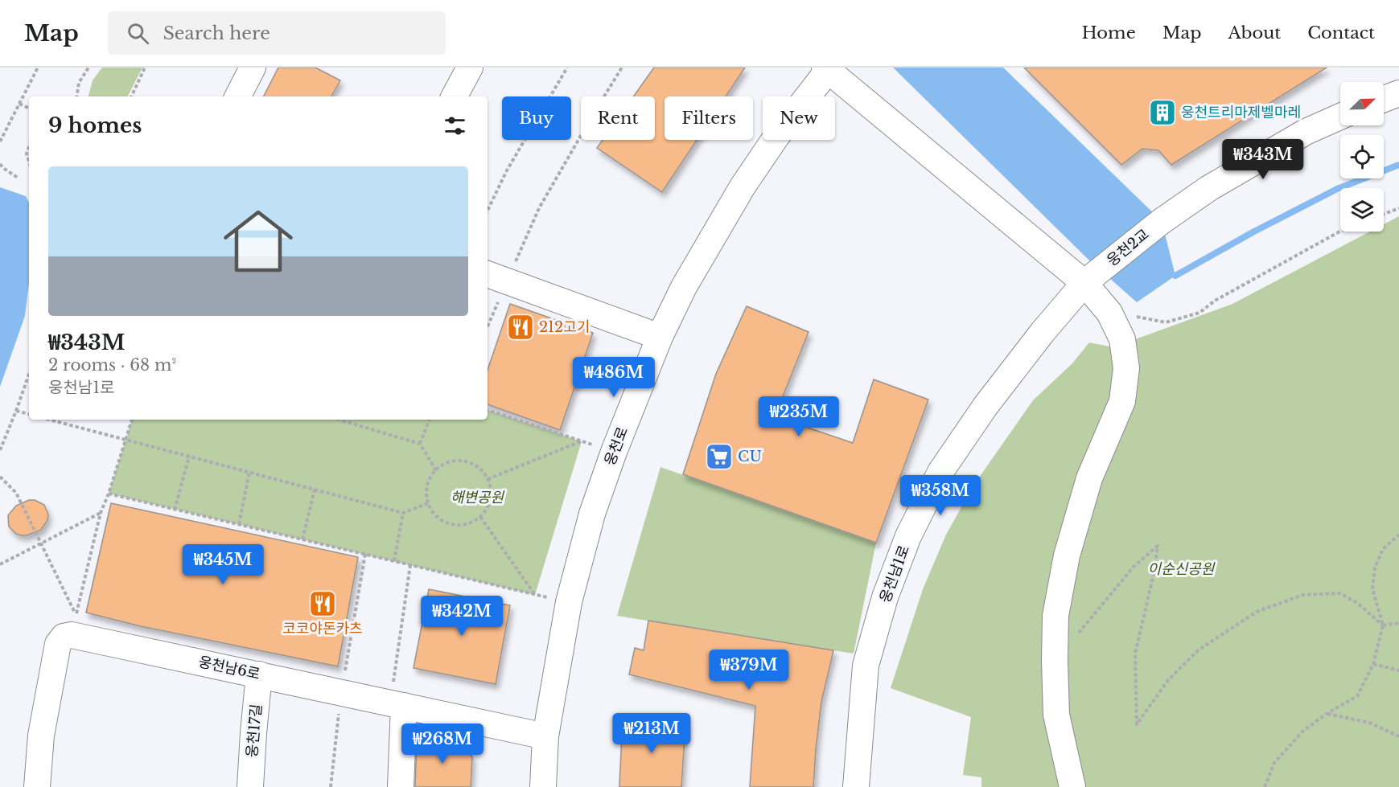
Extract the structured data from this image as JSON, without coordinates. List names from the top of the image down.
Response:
{
  "streets": {
    "street": [
      "웅천2교",
      "웅천로",
      "웅천남1로",
      "웅천남6로",
      "웅천17길"
    ]
  },
  "crossings": [
    ["웅천2교", "웅천남1로"],
    ["웅천로", "웅천남6로"],
    ["웅천남6로", "웅천17길"]
  ],
  "parks": ["해변공원", "이순신공원"],
  "places": {
    "building": ["웅천트리마제벨마레"],
    "restaurant": ["212고기", "코코야돈카츠"],
    "supermarket": ["CU"]
  },
  "north": "top right",
  "page": {
    "header": "Map",
    "search": "Search here",
    "nav": [
      "Home",
      "Map",
      "About",
      "Contact"
    ],
    "chip": [
      "Buy",
      "Rent",
      "Filters",
      "New"
    ],
    "heading": "9 homes",
    "price": [
      "₩343M",
      "₩486M",
      "₩235M",
      "₩358M",
      "₩345M",
      "₩342M",
      "₩379M",
      "₩213M",
      "₩268M"
    ],
    "list": [
      {
        "name": "₩343M",
        "note": "2 rooms · 68 m² · 웅천남1로"
      }
    ]
  }
}
